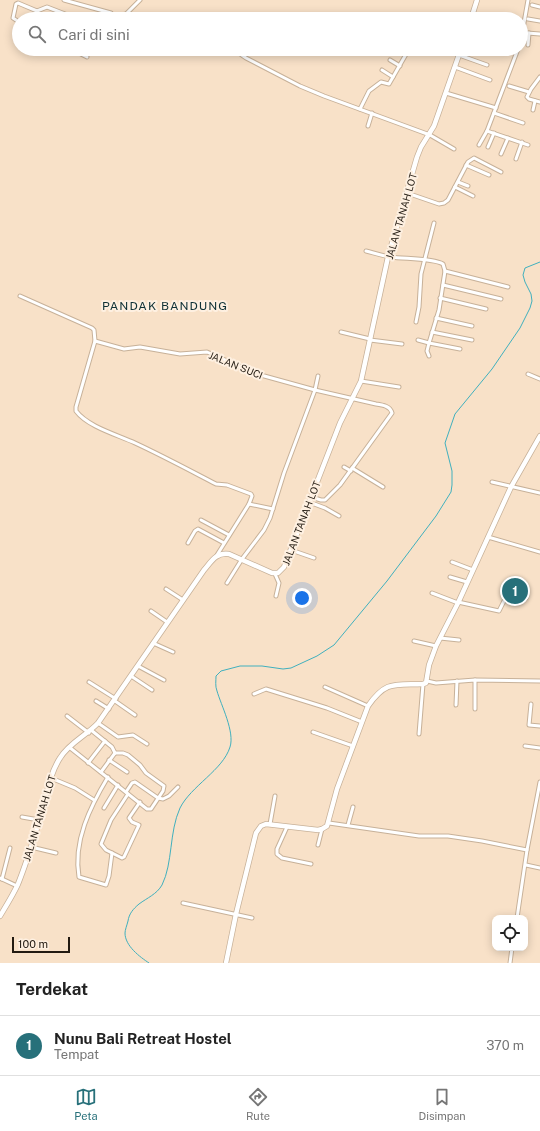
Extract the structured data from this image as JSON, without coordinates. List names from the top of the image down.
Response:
{
  "streets": {
    "main road": ["JALAN TANAH LOT"],
    "street": ["JALAN SUCI"]
  },
  "crossings": [
    ["JALAN TANAH LOT", "JALAN SUCI"]
  ],
  "districts": ["PANDAK BANDUNG"],
  "scale_bar": "100 m",
  "page": {
    "search": "Cari di sini",
    "pins": "1",
    "scale": "100 m",
    "heading": "Terdekat",
    "list": [
      {
        "mark": "1",
        "name": "Nunu Bali Retreat Hostel",
        "note": "Tempat",
        "value": "370 m"
      }
    ],
    "nav": ["Peta", "Rute", "Disimpan"]
  }
}
